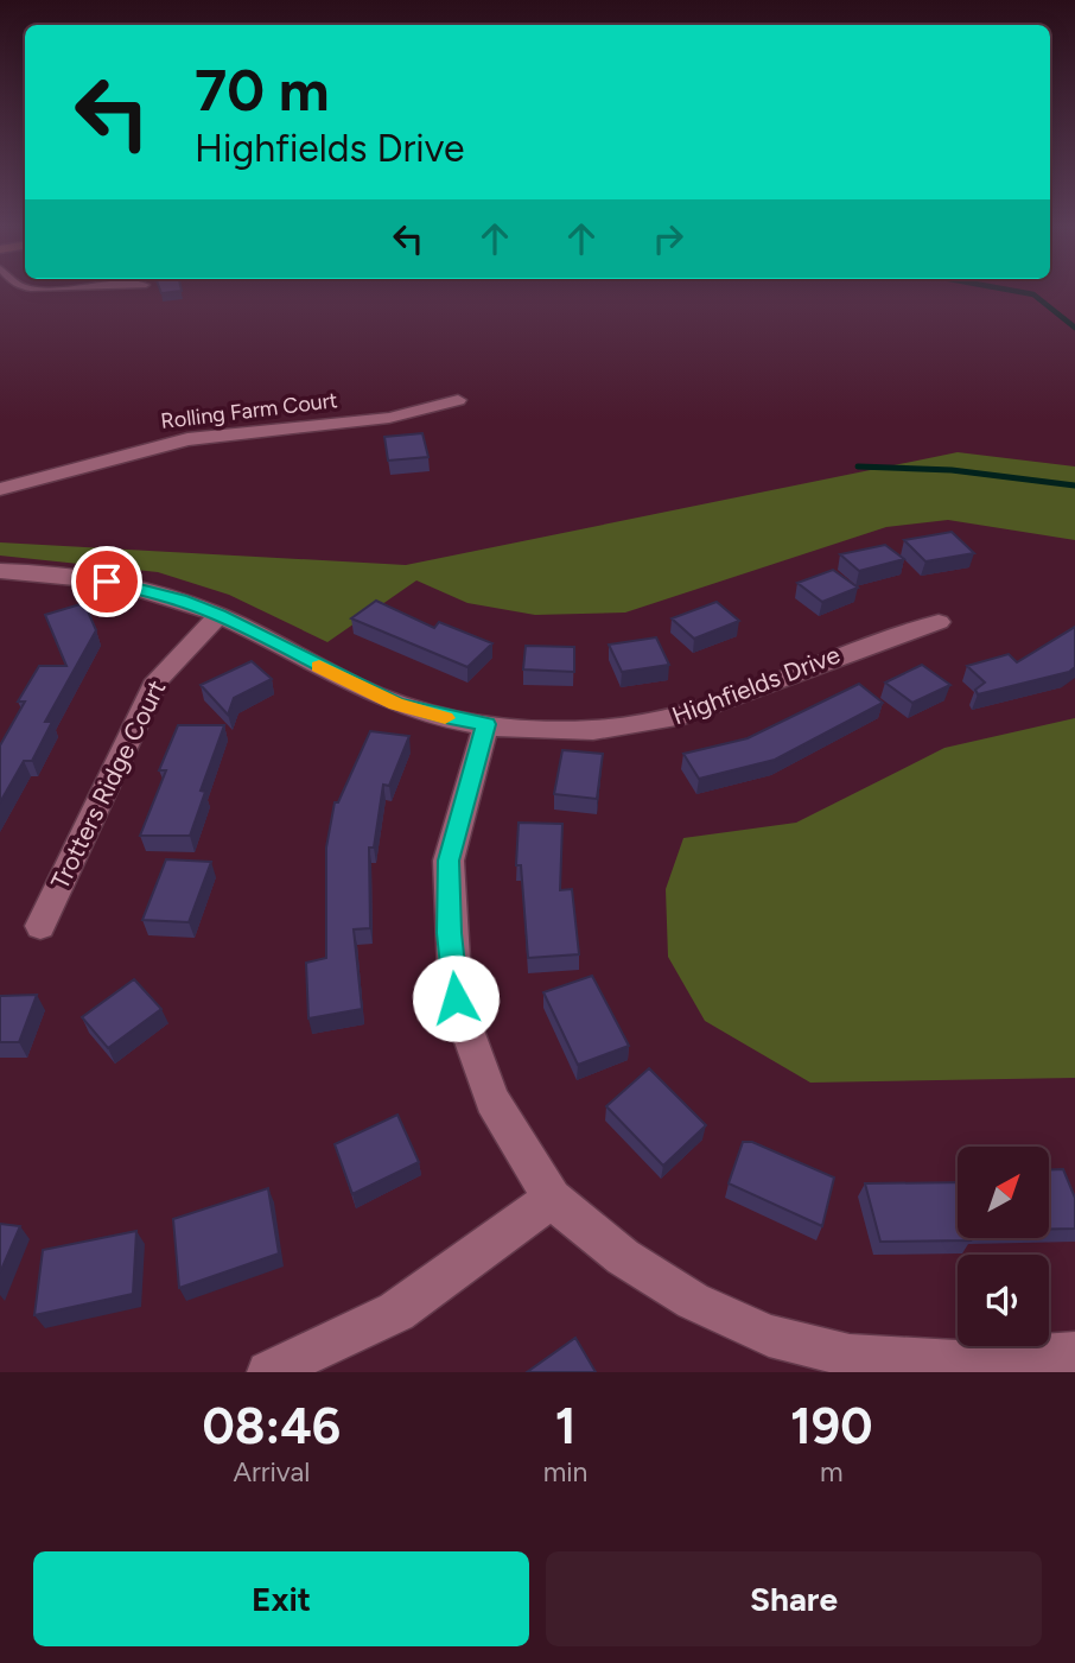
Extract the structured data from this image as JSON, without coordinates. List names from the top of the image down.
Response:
{
  "streets": {
    "street": ["Rolling Farm Court", "Highfields Drive", "Trotters Ridge Court"]
  },
  "crossings": [
    ["Highfields Drive", "Trotters Ridge Court"]
  ],
  "north": "top right",
  "page": {
    "turn": ["70 m", "Highfields Drive"],
    "eta": [
      "08:46",
      "Arrival",
      "1",
      "min",
      "190",
      "m"
    ],
    "buttons": ["Exit", "Share"]
  }
}
